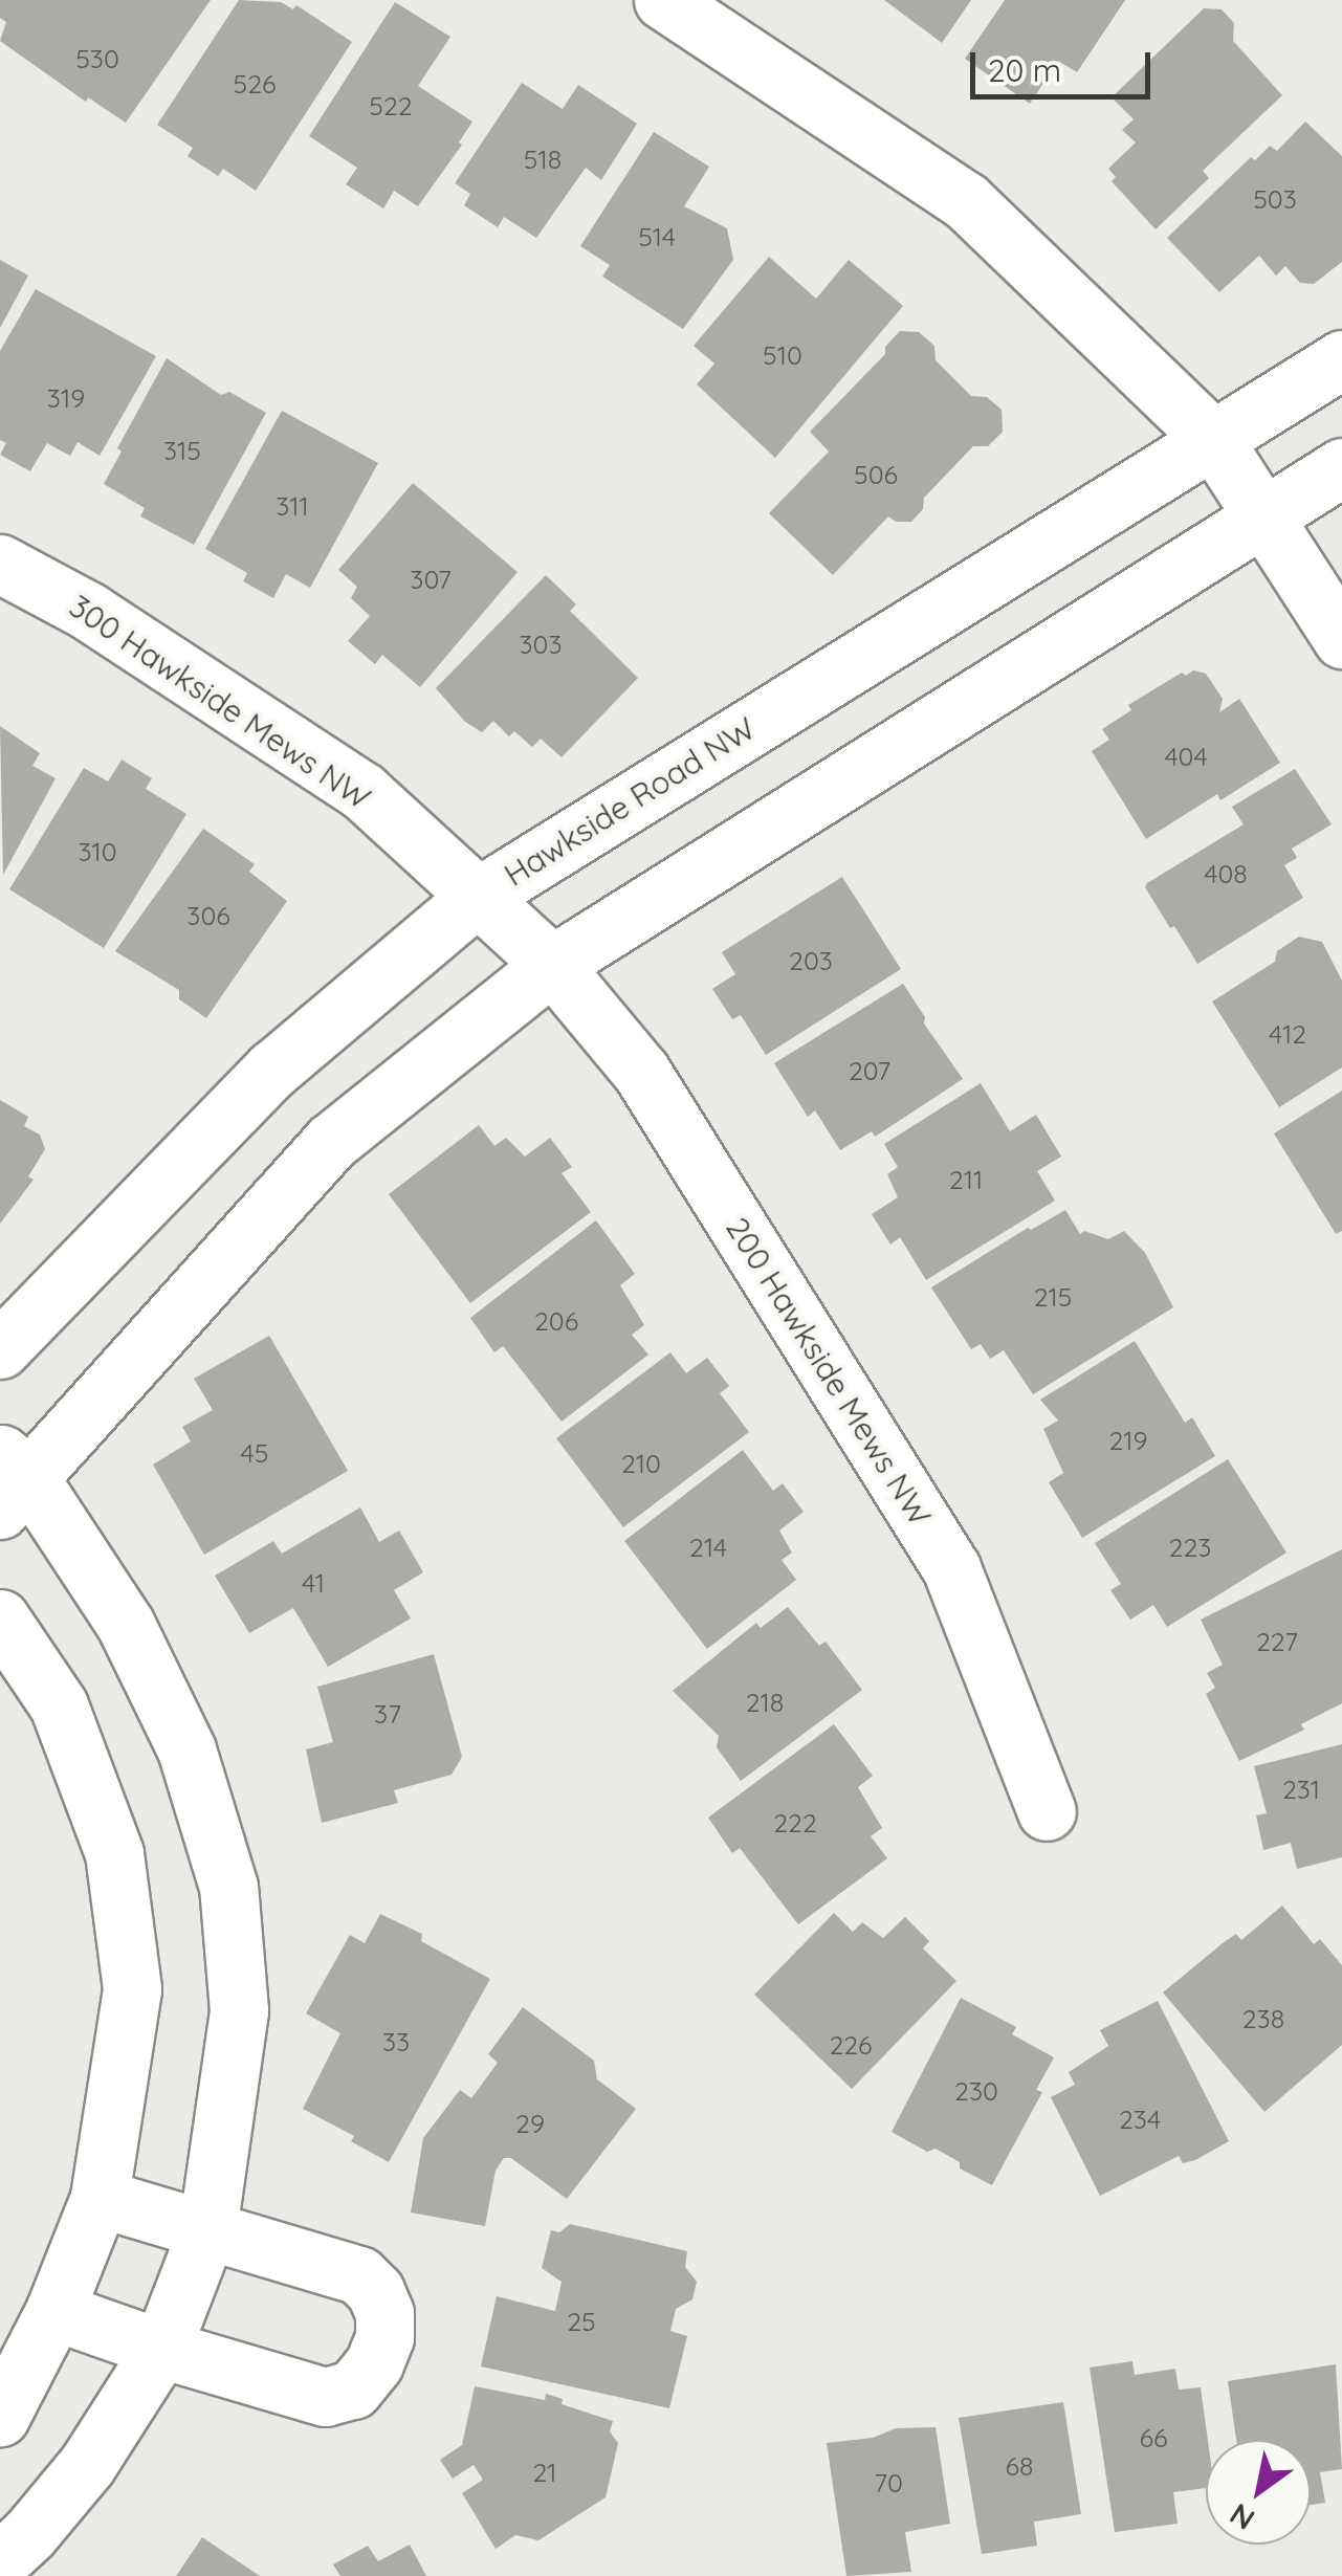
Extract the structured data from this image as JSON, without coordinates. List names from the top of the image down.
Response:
{
  "streets": {
    "street": ["300 Hawkside Mews NW", "Hawkside Road NW", "200 Hawkside Mews NW"]
  },
  "crossings": [
    ["300 Hawkside Mews NW", "Hawkside Road NW"],
    ["300 Hawkside Mews NW", "200 Hawkside Mews NW"]
  ],
  "house_numbers": [
    "530",
    "526",
    "522",
    "518",
    "503",
    "514",
    "510",
    "319",
    "315",
    "506",
    "311",
    "307",
    "303",
    "404",
    "310",
    "408",
    "306",
    "203",
    "412",
    "207",
    "211",
    "215",
    "206",
    "219",
    "45",
    "210",
    "214",
    "223",
    "41",
    "227",
    "218",
    "37",
    "231",
    "222",
    "238",
    "33",
    "226",
    "230",
    "234",
    "29",
    "25",
    "66",
    "68",
    "21",
    "70"
  ],
  "scale_bar": "20 m",
  "north": "bottom left"
}
